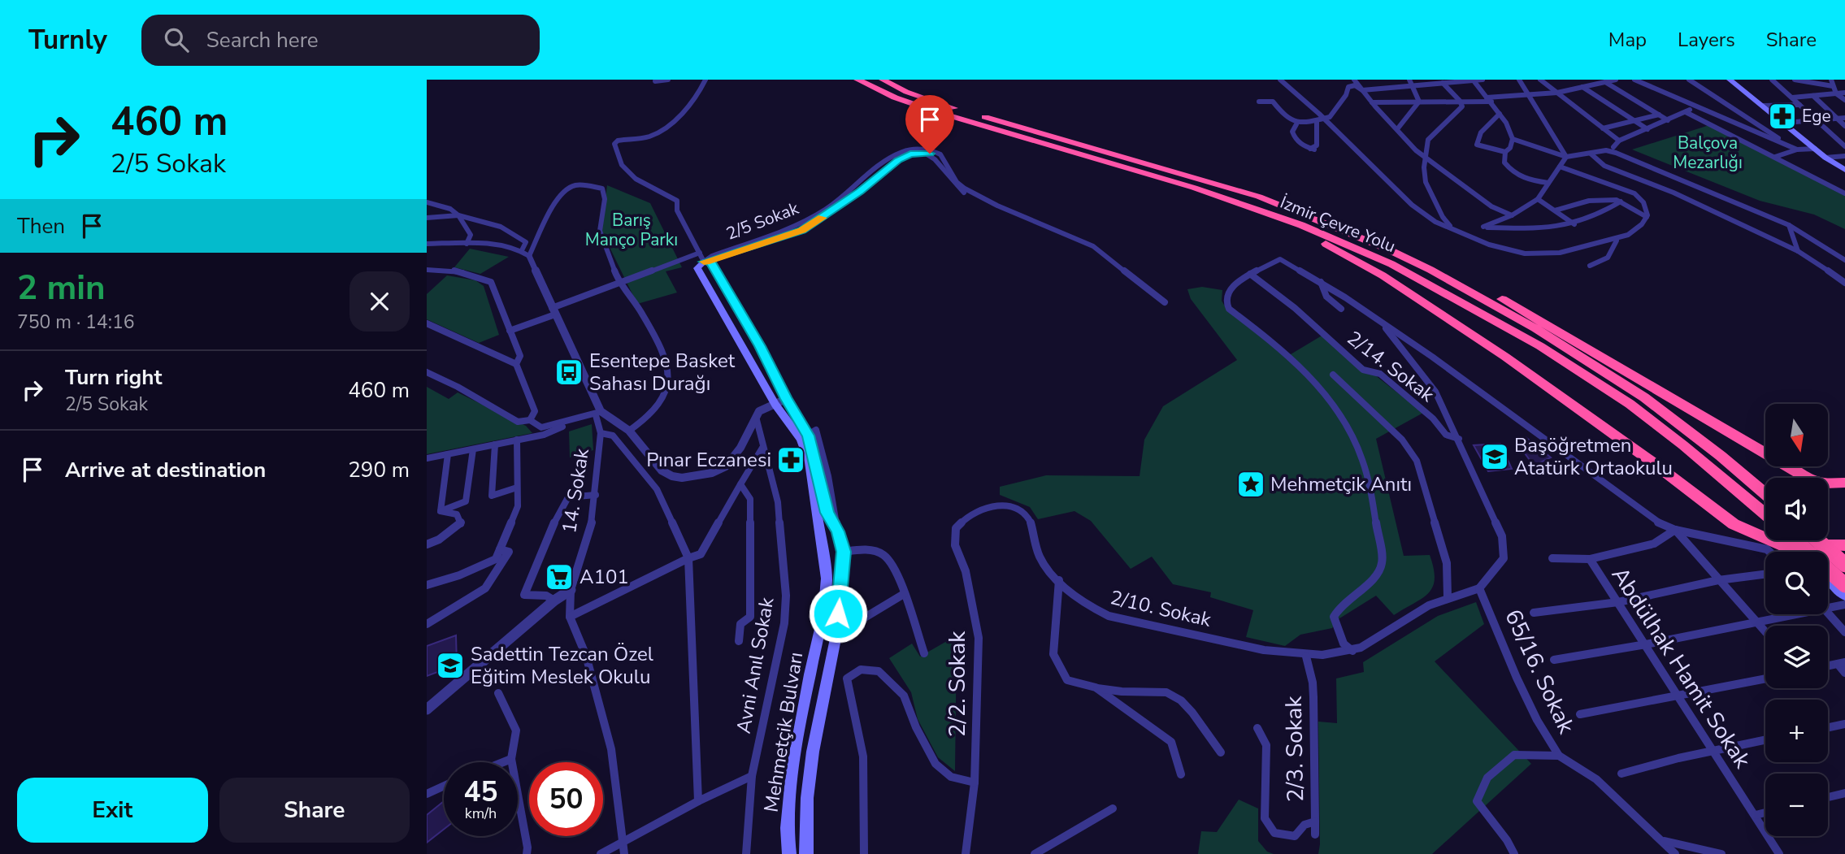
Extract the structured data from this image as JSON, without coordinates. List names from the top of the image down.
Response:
{
  "streets": {
    "highway": ["İzmir Çevre Yolu"],
    "main road": ["Mehmetçik Bulvarı"],
    "street": [
      "2/5 Sokak",
      "2/14. Sokak",
      "14. Sokak",
      "2/10. Sokak",
      "Avni Anıl Sokak",
      "Abdülhak Hamit Sokak",
      "65/16. Sokak",
      "2/2. Sokak",
      "2/3. Sokak"
    ]
  },
  "crossings": [
    ["2/5 Sokak", "Mehmetçik Bulvarı"],
    ["2/14. Sokak", "65/16. Sokak"],
    ["2/10. Sokak", "2/2. Sokak"],
    ["2/10. Sokak", "2/3. Sokak"]
  ],
  "parks": ["Balçova Mezarlığı", "Barış Manço Parkı"],
  "places": {
    "pharmacy": ["Ege", "Pınar Eczanesi"],
    "bus stop": ["Esentepe Basket Sahası Durağı"],
    "school or university": ["Başöğretmen Atatürk Ortaokulu", "Sadettin Tezcan Özel Eğitim Meslek Okulu"],
    "place": ["Mehmetçik Anıtı"],
    "supermarket": ["A101"]
  },
  "north": "bottom",
  "page": {
    "header": "Turnly",
    "search": "Search here",
    "nav": ["Map", "Layers", "Share"],
    "turn": ["460 m", "2/5 Sokak"],
    "then": "Then",
    "heading": ["2 min", "750 m · 14:16"],
    "list": [
      {
        "name": "Turn right",
        "note": "2/5 Sokak",
        "value": "460 m"
      },
      {
        "name": "Arrive at destination",
        "value": "290 m"
      }
    ],
    "map_buttons": ["+", "−"],
    "speed": "45 km/h",
    "limit": "50",
    "buttons": ["Exit", "Share"]
  }
}
